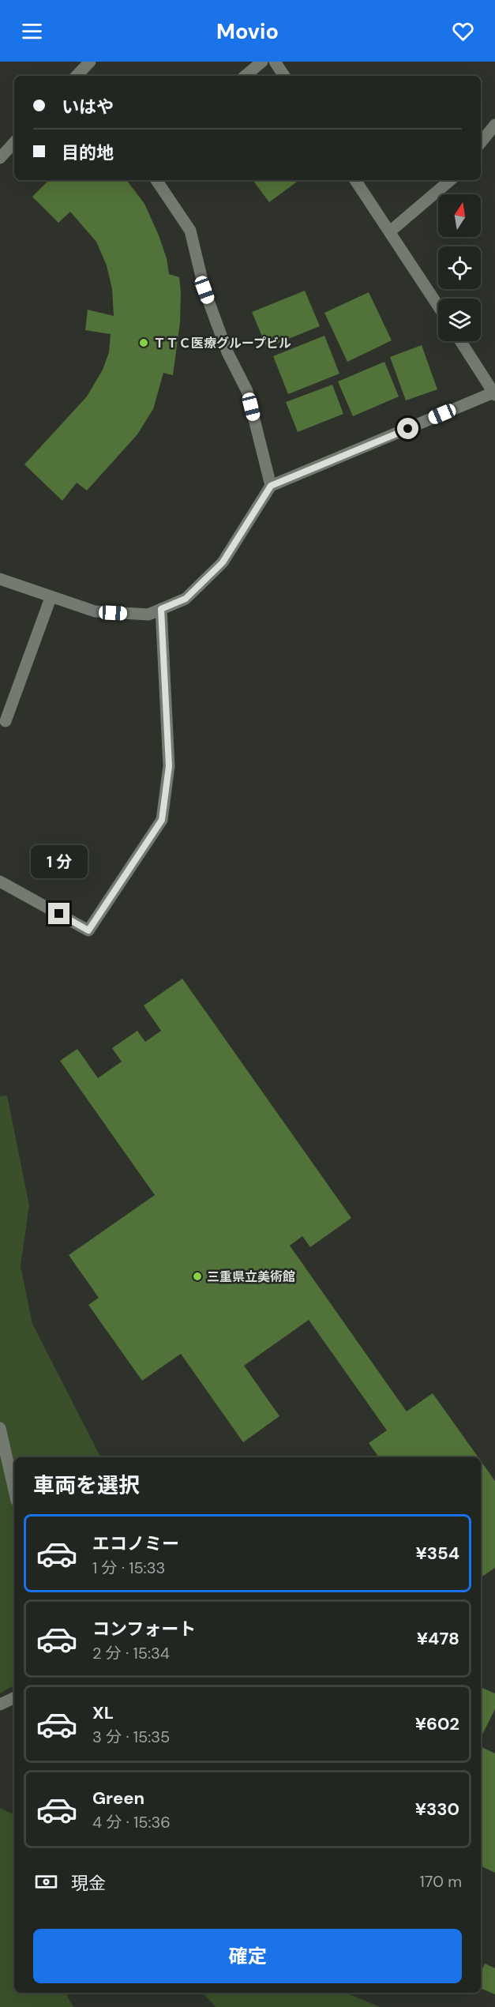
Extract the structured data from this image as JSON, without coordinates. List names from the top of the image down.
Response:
{
  "places": ["ＴＴＣ医療グループビル", "三重県立美術館"],
  "north": "top",
  "page": {
    "header": "Movio",
    "banner": ["いはや", "目的地"],
    "bubble": "1 分",
    "heading": "車両を選択",
    "list": [
      {
        "name": "エコノミー",
        "note": "1 分 · 15:33",
        "value": "¥354"
      },
      {
        "name": "コンフォート",
        "note": "2 分 · 15:34",
        "value": "¥478"
      },
      {
        "name": "XL",
        "note": "3 分 · 15:35",
        "value": "¥602"
      },
      {
        "name": "Green",
        "note": "4 分 · 15:36",
        "value": "¥330"
      }
    ],
    "pay": ["現金", "170 m"],
    "buttons": "確定"
  }
}
